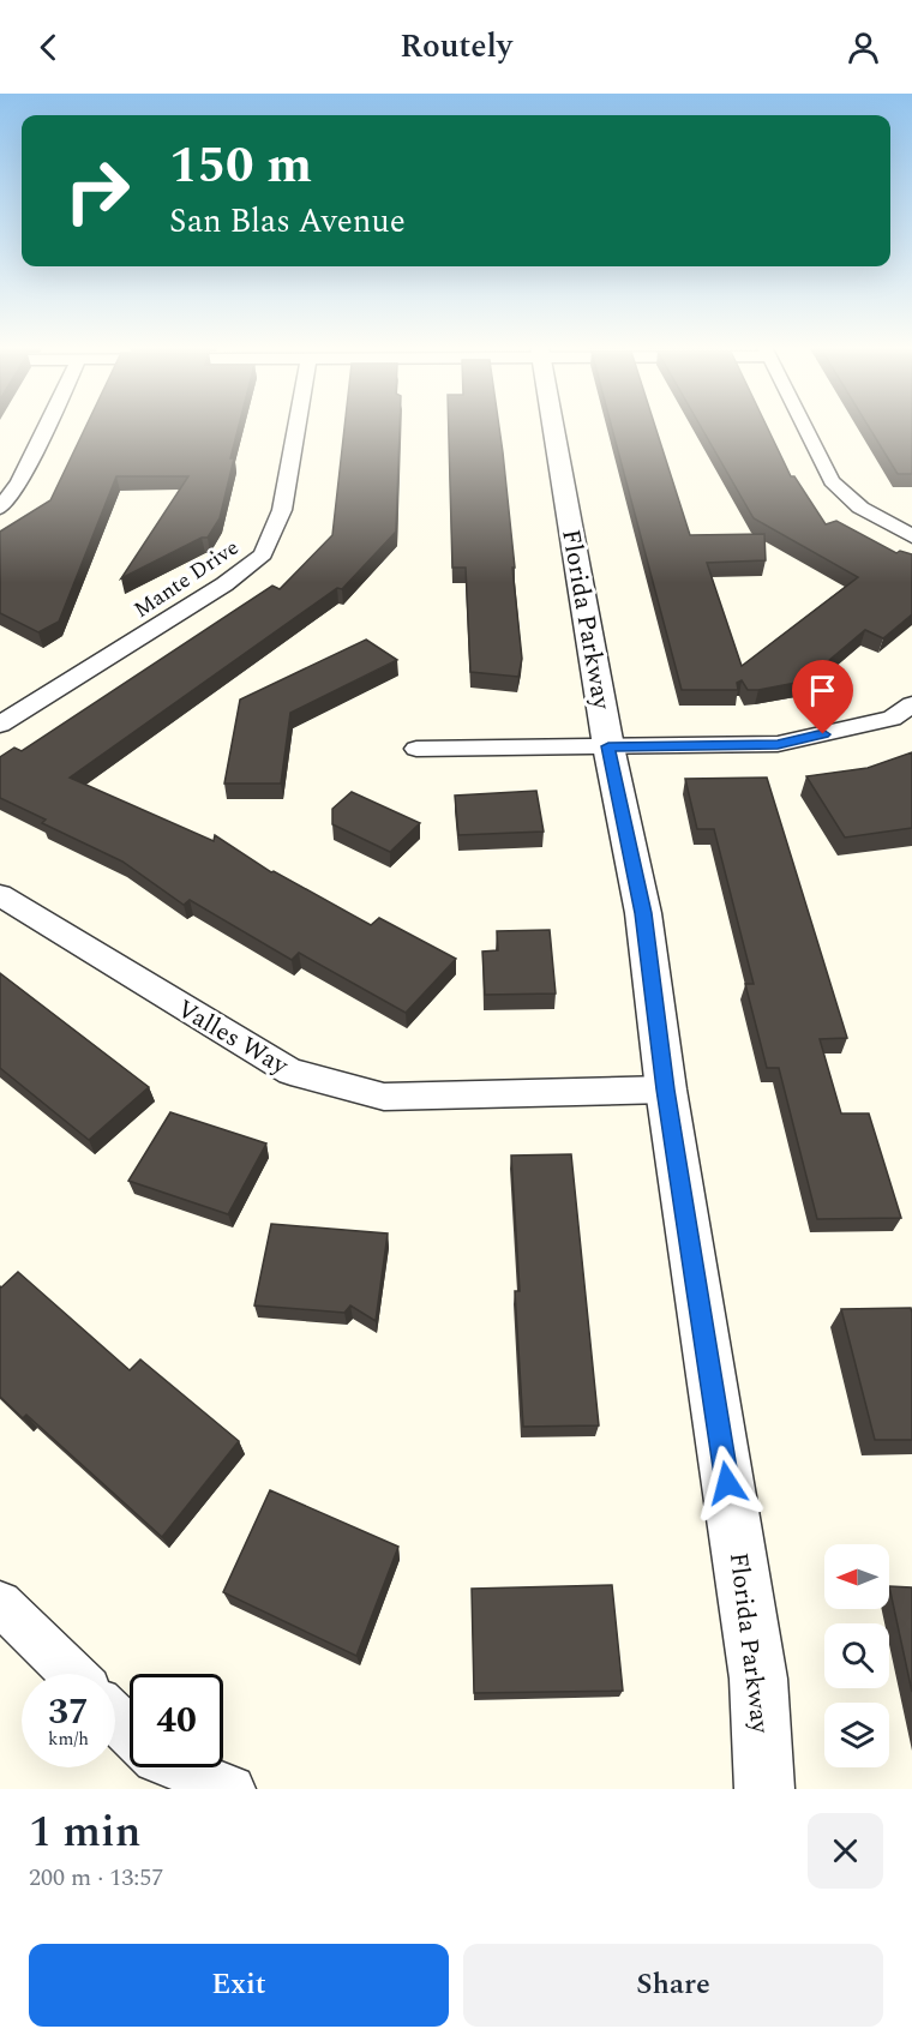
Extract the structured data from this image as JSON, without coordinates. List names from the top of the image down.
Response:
{
  "streets": {
    "street": ["Mante Drive", "Florida Parkway", "Valles Way"]
  },
  "crossings": [
    ["Florida Parkway", "Valles Way"]
  ],
  "north": "left",
  "page": {
    "header": "Routely",
    "turn": ["150 m", "San Blas Avenue"],
    "speed": "37 km/h",
    "limit": "40",
    "heading": ["1 min", "200 m · 13:57"],
    "buttons": ["Exit", "Share"]
  }
}
